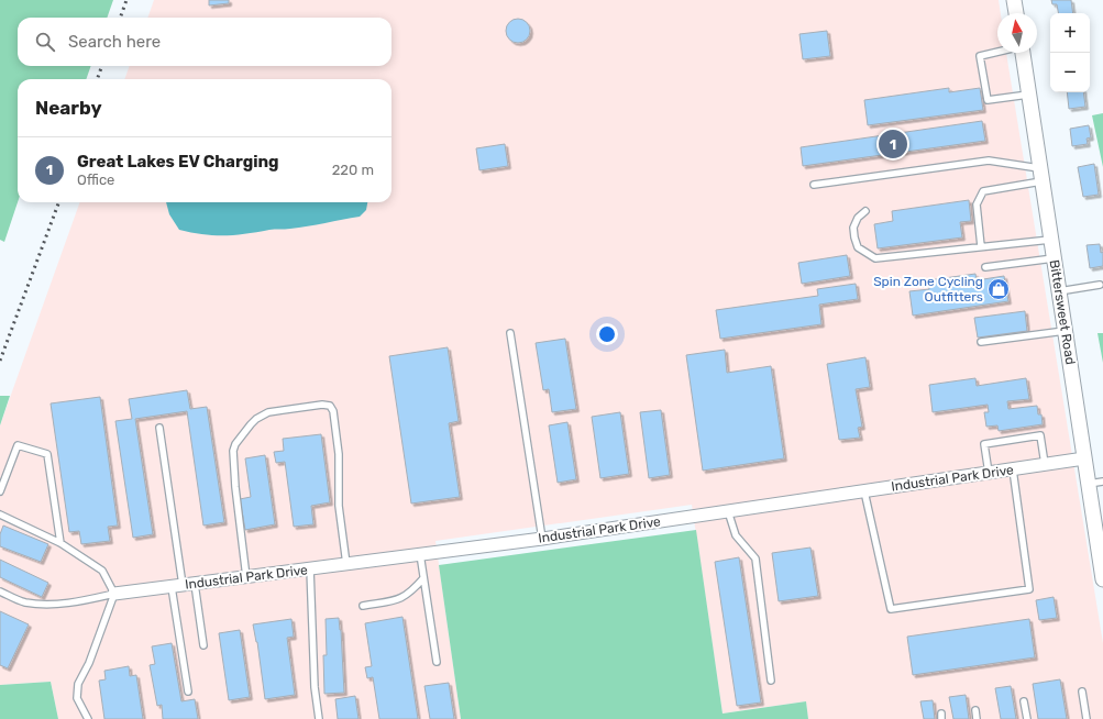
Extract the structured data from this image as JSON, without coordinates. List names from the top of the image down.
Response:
{
  "streets": {
    "street": ["Bittersweet Road", "Industrial Park Drive"]
  },
  "crossings": [
    ["Bittersweet Road", "Industrial Park Drive"]
  ],
  "places": {
    "shop": ["Spin Zone Cycling Outfitters"]
  },
  "north": "top",
  "page": {
    "map_buttons": ["+", "−"],
    "search": "Search here",
    "heading": "Nearby",
    "pins": "1",
    "list": [
      {
        "mark": "1",
        "name": "Great Lakes EV Charging",
        "note": "Office",
        "value": "220 m"
      }
    ]
  }
}
